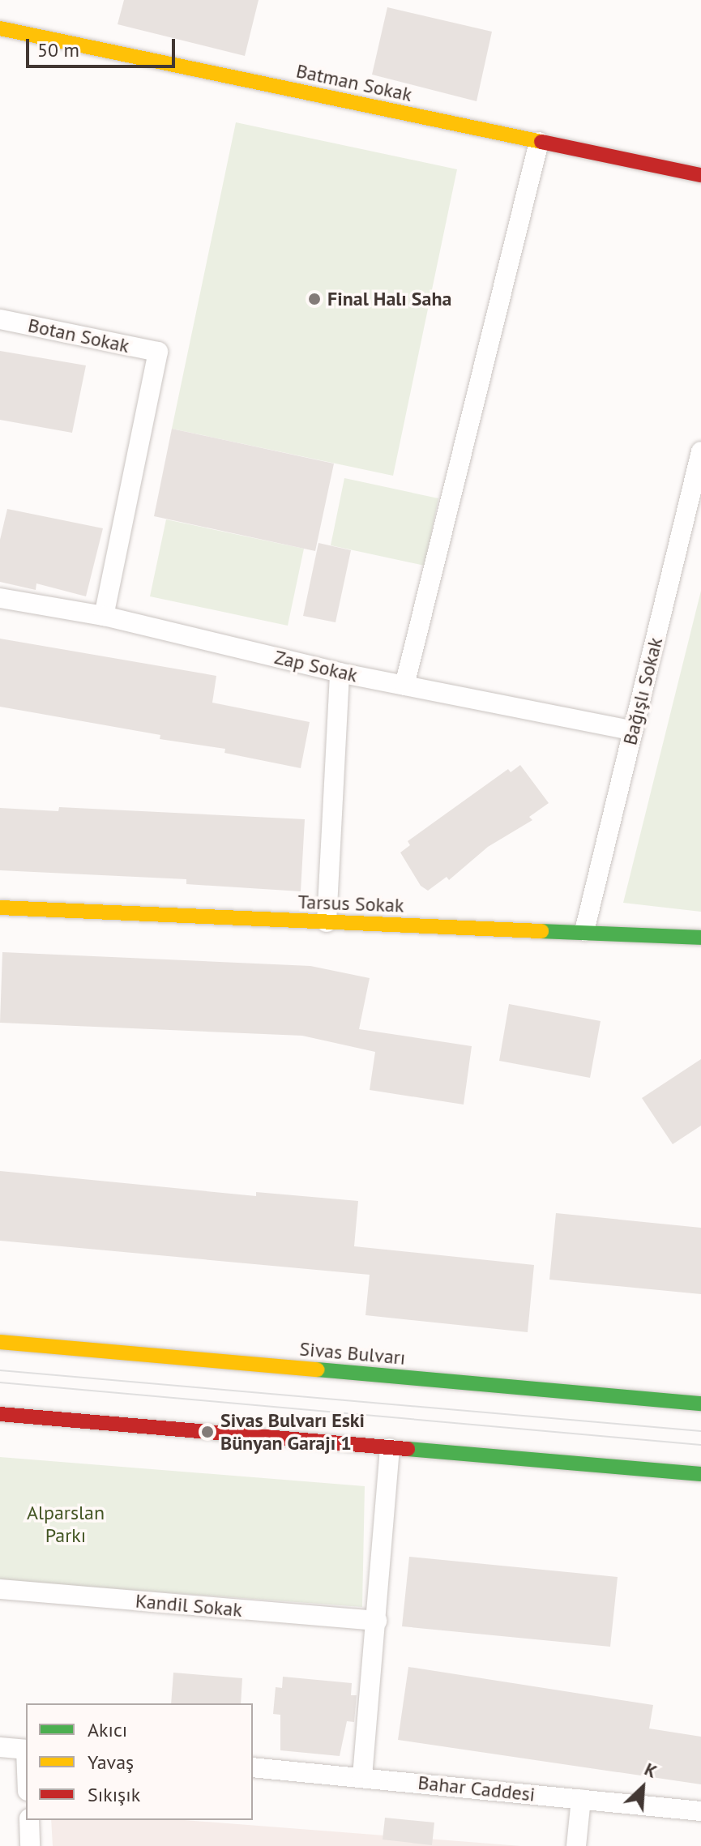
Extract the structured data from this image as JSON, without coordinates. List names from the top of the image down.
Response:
{
  "streets": {
    "main road": ["Batman Sokak", "Tarsus Sokak", "Sivas Bulvarı"],
    "street": [
      "Botan Sokak",
      "Zap Sokak",
      "Bağışlı Sokak",
      "Kandil Sokak",
      "Bahar Caddesi"
    ]
  },
  "crossings": [
    ["Botan Sokak", "Zap Sokak"],
    ["Zap Sokak", "Bağışlı Sokak"],
    ["Bağışlı Sokak", "Tarsus Sokak"]
  ],
  "parks": ["Alparslan Parkı"],
  "places": ["Final Halı Saha", "Sivas Bulvarı Eski Bünyan Garajı 1"],
  "legend": ["Akıcı", "Yavaş", "Sıkışık"],
  "scale_bar": "50 m",
  "north": "top right"
}
